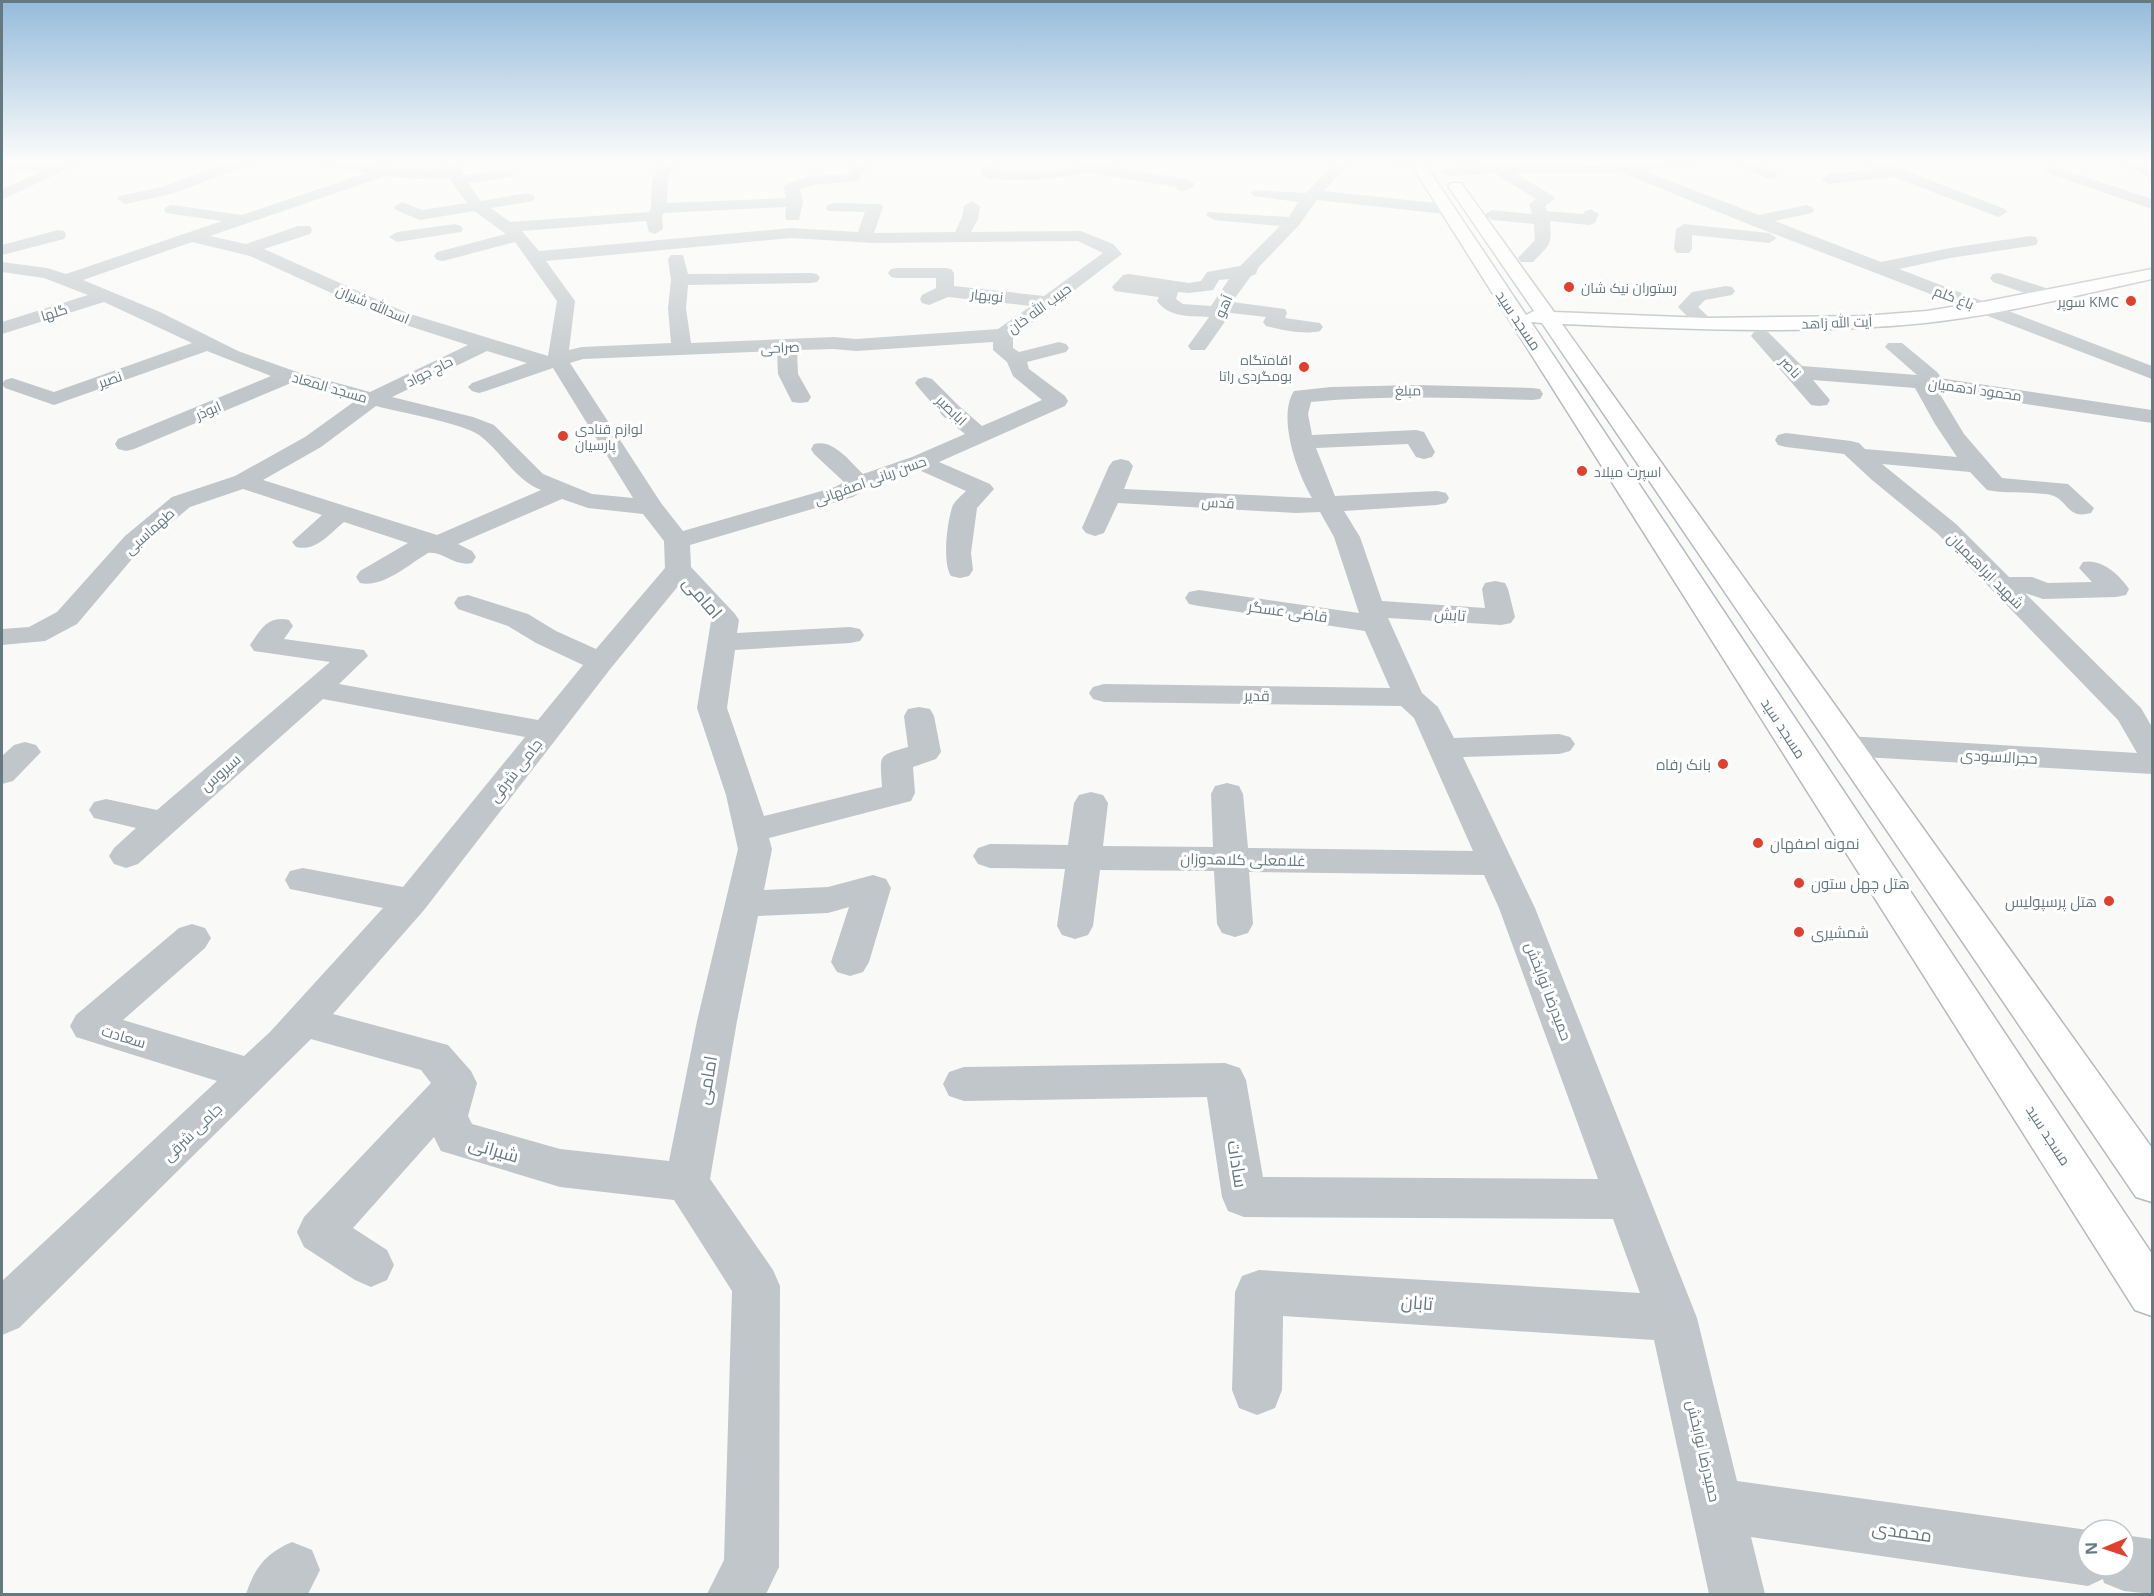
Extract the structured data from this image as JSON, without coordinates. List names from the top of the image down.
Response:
{
  "streets": {
    "main road": ["مسجد سید", "آیت الله زاهد"],
    "street": [
      "نوبهار",
      "باغ کلم",
      "اسدالله شیران",
      "آهو",
      "حبیب الله خان",
      "گلها",
      "صراحی",
      "ناصر",
      "حاج جواد",
      "نصیر",
      "مسجد المعاد",
      "محمود ادهمیان",
      "مبلغ",
      "ابوذر",
      "ابابصیر",
      "حسن ربانی اصفهانی",
      "قدس",
      "طهماسبی",
      "شهید ابراهیمیان",
      "امامی",
      "قاضی عسگر",
      "تابش",
      "قدیر",
      "حجرالاسودی",
      "جامی شرقی",
      "سیروس",
      "غلامعلی کلاهدوزان",
      "حمیدرضا نوابخش",
      "سعادت",
      "شیرانی",
      "سادات",
      "تابان",
      "محمدی"
    ]
  },
  "crossings": [
    ["نوبهار", "حبیب الله خان"],
    ["باغ کلم", "آیت الله زاهد"],
    ["اسدالله شیران", "صراحی"],
    ["اسدالله شیران", "حاج جواد"],
    ["حبیب الله خان", "صراحی"],
    ["حبیب الله خان", "حسن ربانی اصفهانی"],
    ["گلها", "مسجد المعاد"],
    ["مسجد سید", "آیت الله زاهد"],
    ["مسجد سید", "حجرالاسودی"],
    ["آیت الله زاهد", "ناصر"],
    ["ناصر", "محمود ادهمیان"],
    ["حاج جواد", "مسجد المعاد"],
    ["حاج جواد", "طهماسبی"],
    ["نصیر", "مسجد المعاد"],
    ["مسجد المعاد", "ابوذر"],
    ["مسجد المعاد", "طهماسبی"],
    ["مبلغ", "حمیدرضا نوابخش"],
    ["ابابصیر", "حسن ربانی اصفهانی"],
    ["حسن ربانی اصفهانی", "امامی"],
    ["حسن ربانی اصفهانی", "جامی شرقی"],
    ["قدس", "حمیدرضا نوابخش"],
    ["امامی", "جامی شرقی"],
    ["امامی", "شیرانی"],
    ["قاضی عسگر", "تابش"],
    ["قاضی عسگر", "حمیدرضا نوابخش"],
    ["تابش", "حمیدرضا نوابخش"],
    ["قدیر", "حمیدرضا نوابخش"],
    ["جامی شرقی", "سعادت"],
    ["غلامعلی کلاهدوزان", "حمیدرضا نوابخش"],
    ["حمیدرضا نوابخش", "سادات"],
    ["حمیدرضا نوابخش", "تابان"],
    ["حمیدرضا نوابخش", "محمدی"]
  ],
  "places": [
    "رستوران نیک شان",
    "سوپر KMC",
    "اقامتگاه بومگردی راتا",
    "لوازم قنادی پارسیان",
    "اسپرت میلاد",
    "بانک رفاه",
    "نمونه اصفهان",
    "هتل چهل ستون",
    "هتل پرسپولیس",
    "شمشیری"
  ],
  "north": "left"
}
